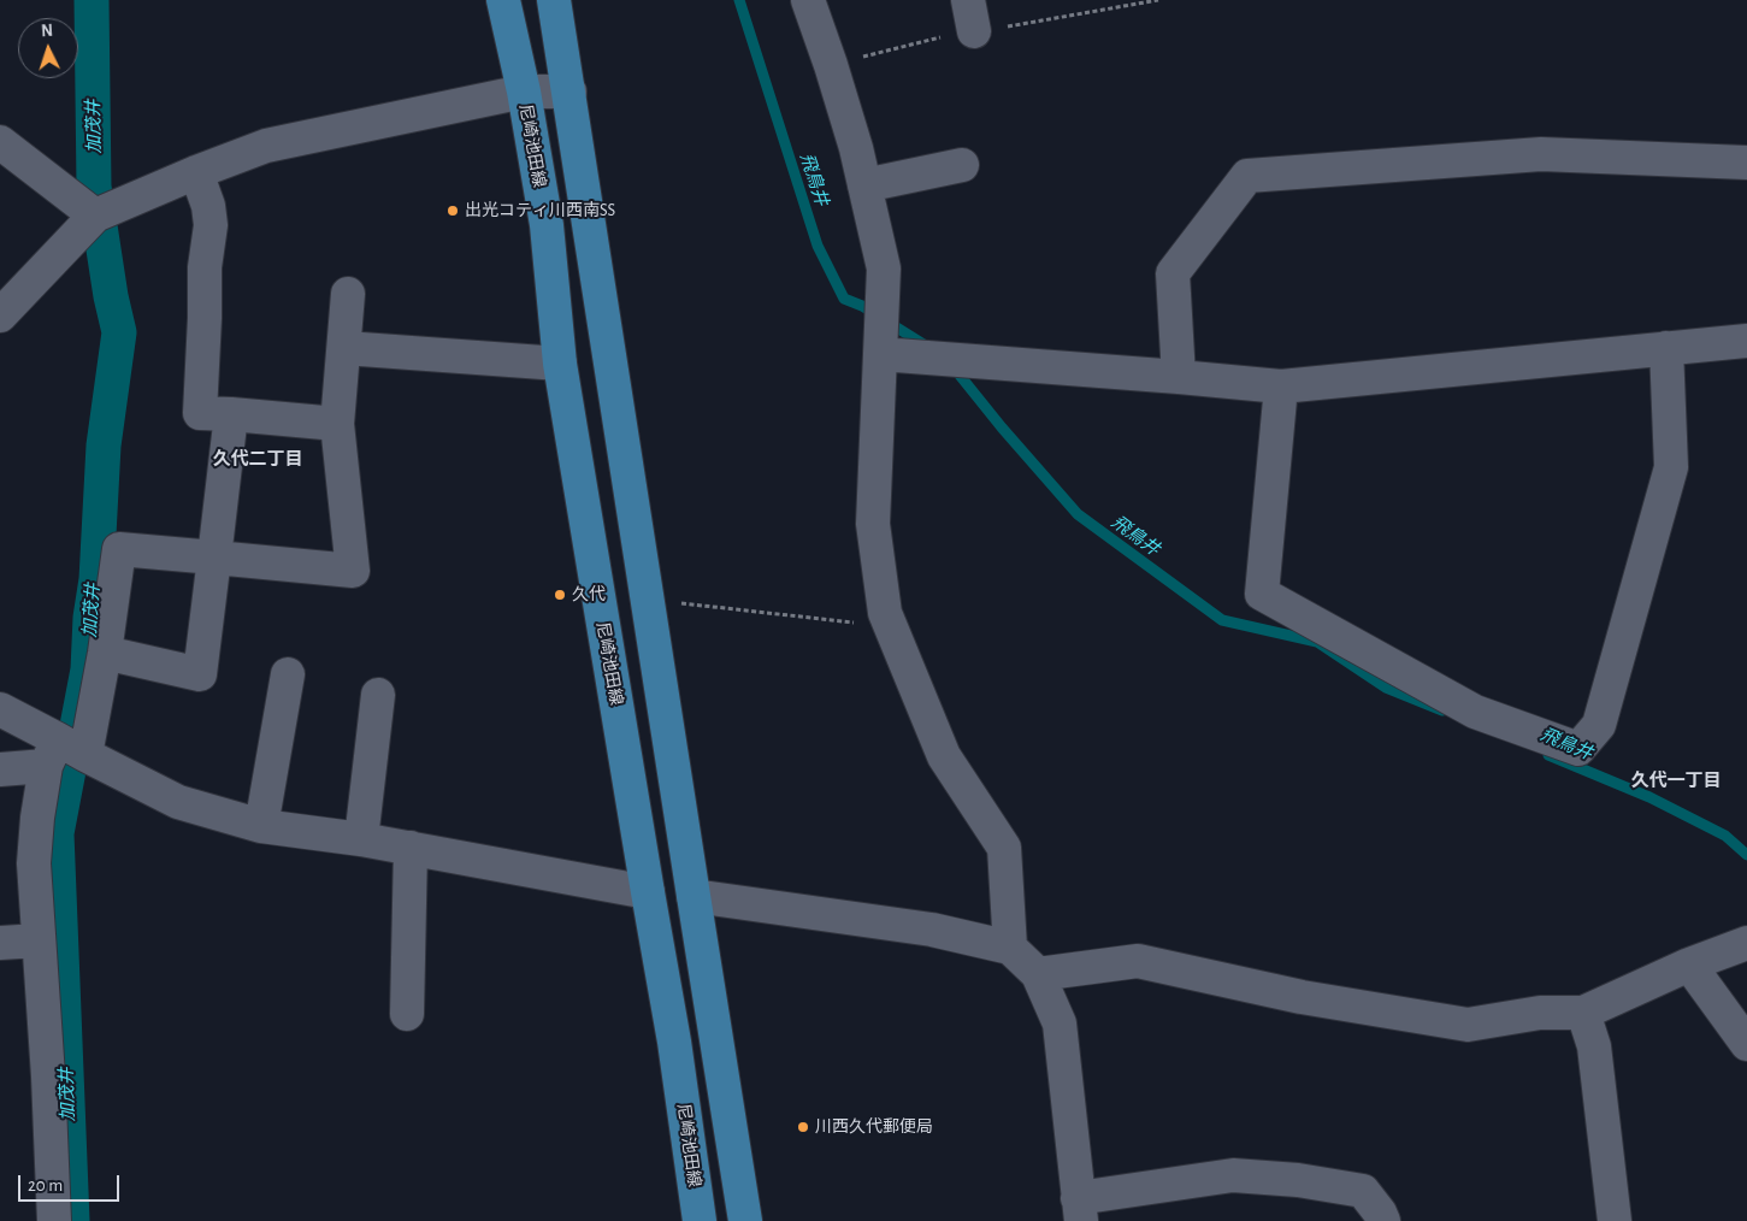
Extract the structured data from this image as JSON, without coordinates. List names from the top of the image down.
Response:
{
  "streets": {
    "main road": ["尼崎池田線"]
  },
  "districts": ["久代二丁目", "久代一丁目"],
  "water": ["加茂井", "飛鳥井"],
  "places": ["出光コティ川西南SS", "久代", "川西久代郵便局"],
  "scale_bar": "20 m",
  "north": "top"
}
